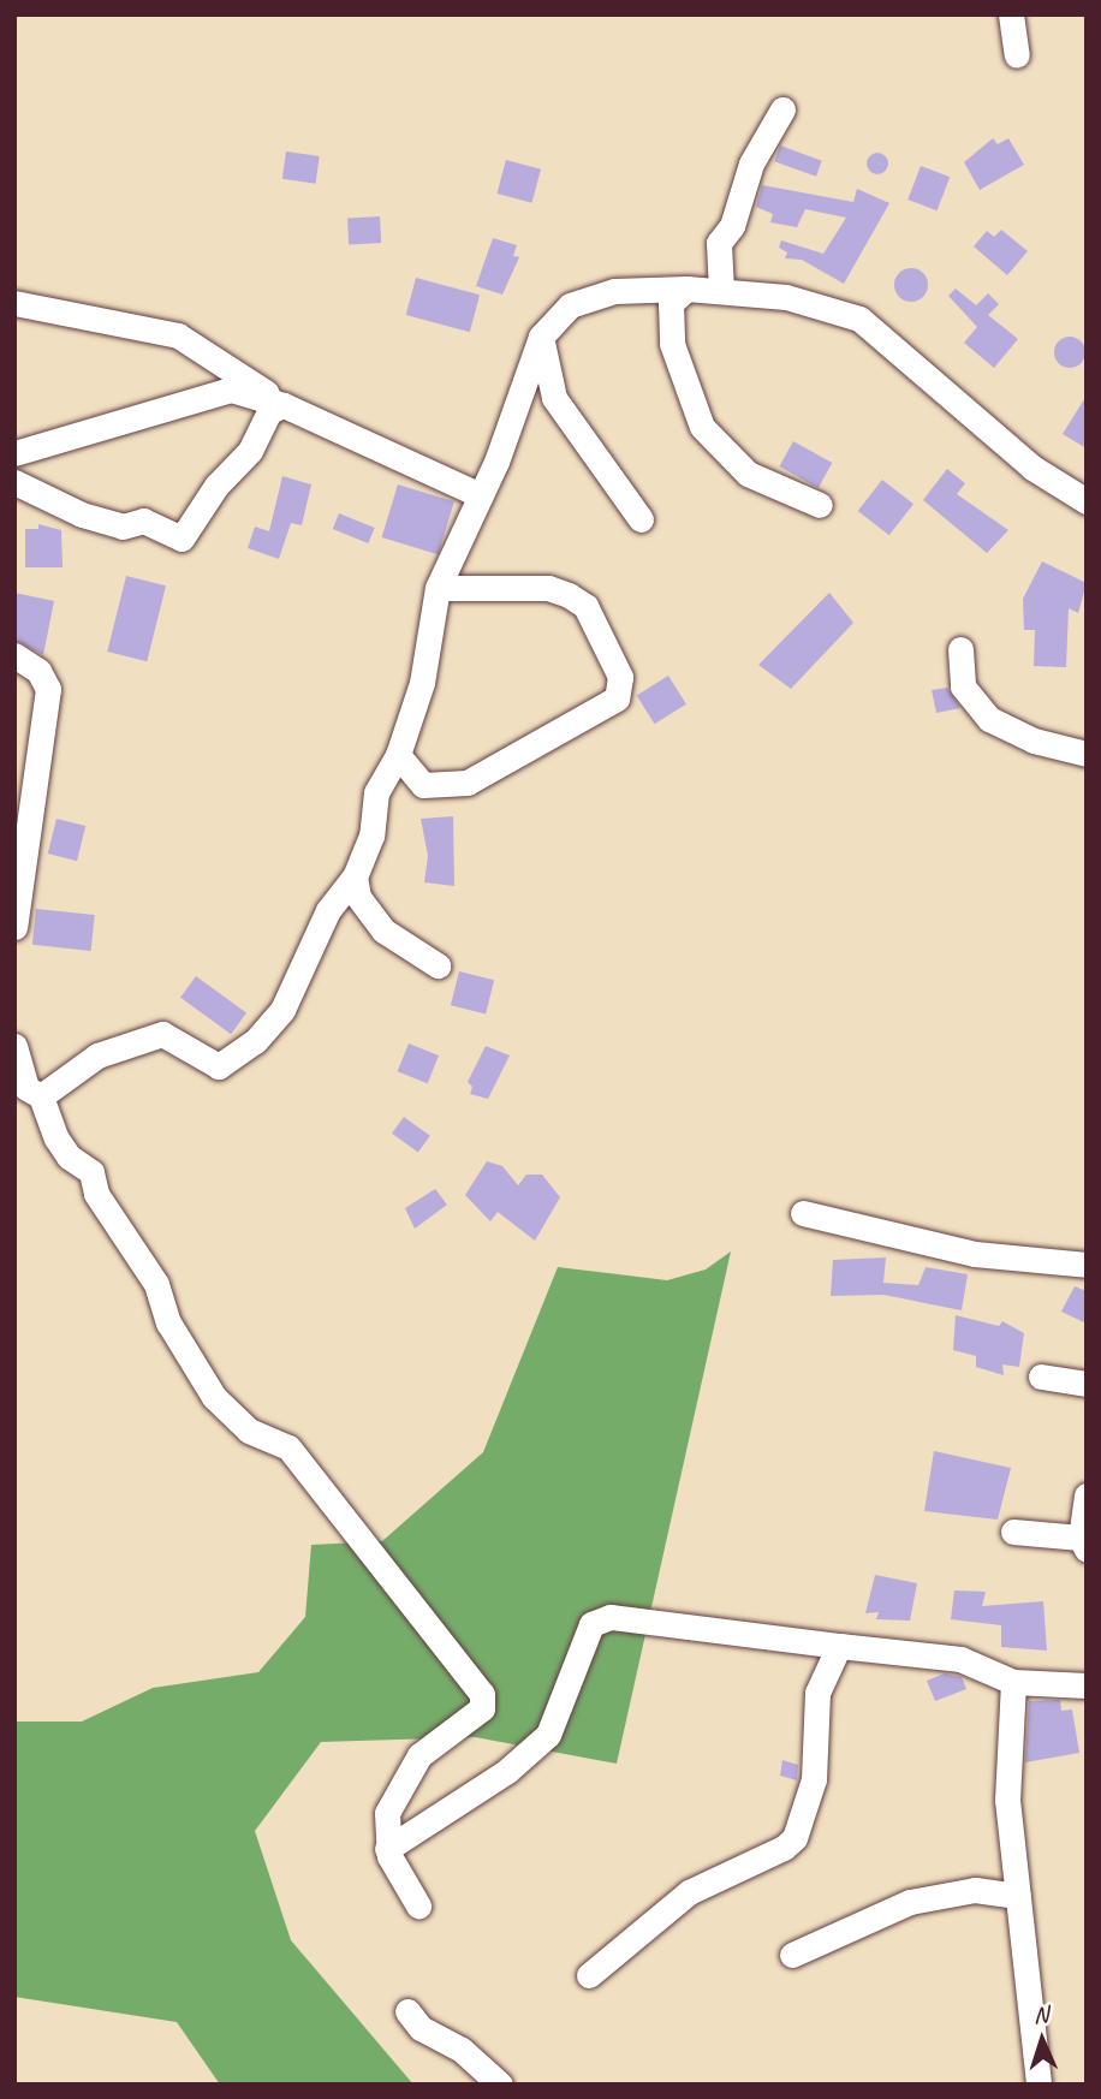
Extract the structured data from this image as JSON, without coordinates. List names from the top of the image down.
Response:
{
  "north": "top"
}
